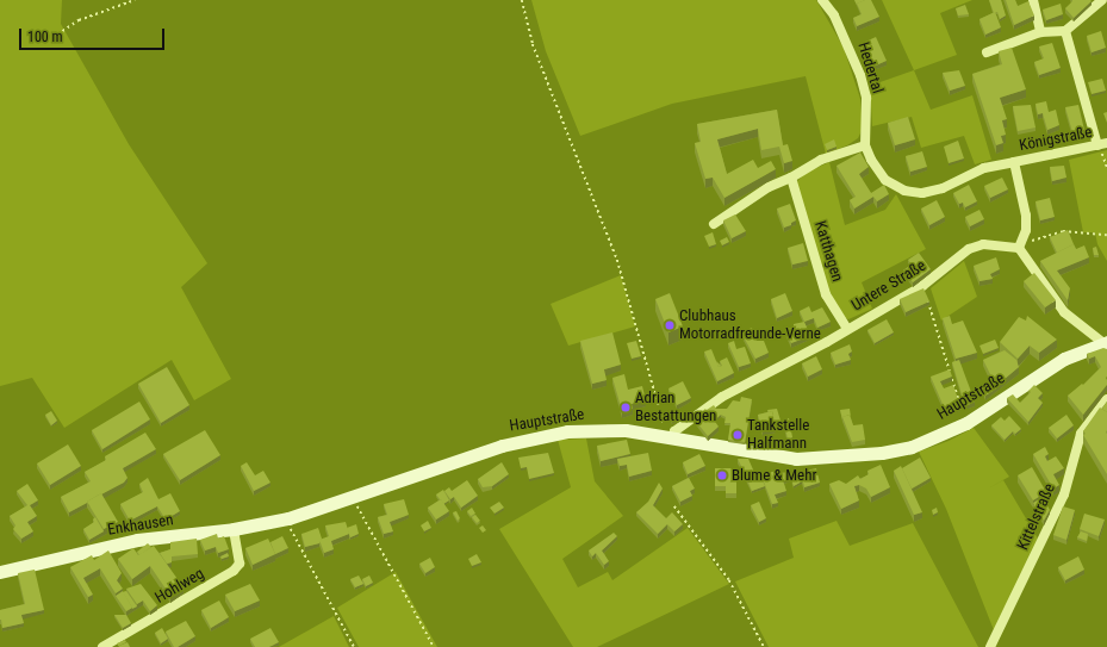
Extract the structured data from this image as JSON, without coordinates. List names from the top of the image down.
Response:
{
  "streets": {
    "main road": ["Hauptstraße", "Enkhausen"],
    "street": [
      "Hedertal",
      "Königstraße",
      "Katthagen",
      "Untere Straße",
      "Kittelstraße",
      "Hohlweg"
    ]
  },
  "crossings": [
    ["Hedertal", "Königstraße"],
    ["Königstraße", "Untere Straße"],
    ["Katthagen", "Untere Straße"],
    ["Untere Straße", "Hauptstraße"],
    ["Hauptstraße", "Enkhausen"],
    ["Enkhausen", "Hohlweg"]
  ],
  "places": [
    "Clubhaus Motorradfreunde-Verne",
    "Adrian Bestattungen",
    "Tankstelle Halfmann",
    "Blume & Mehr"
  ],
  "scale_bar": "100 m"
}
